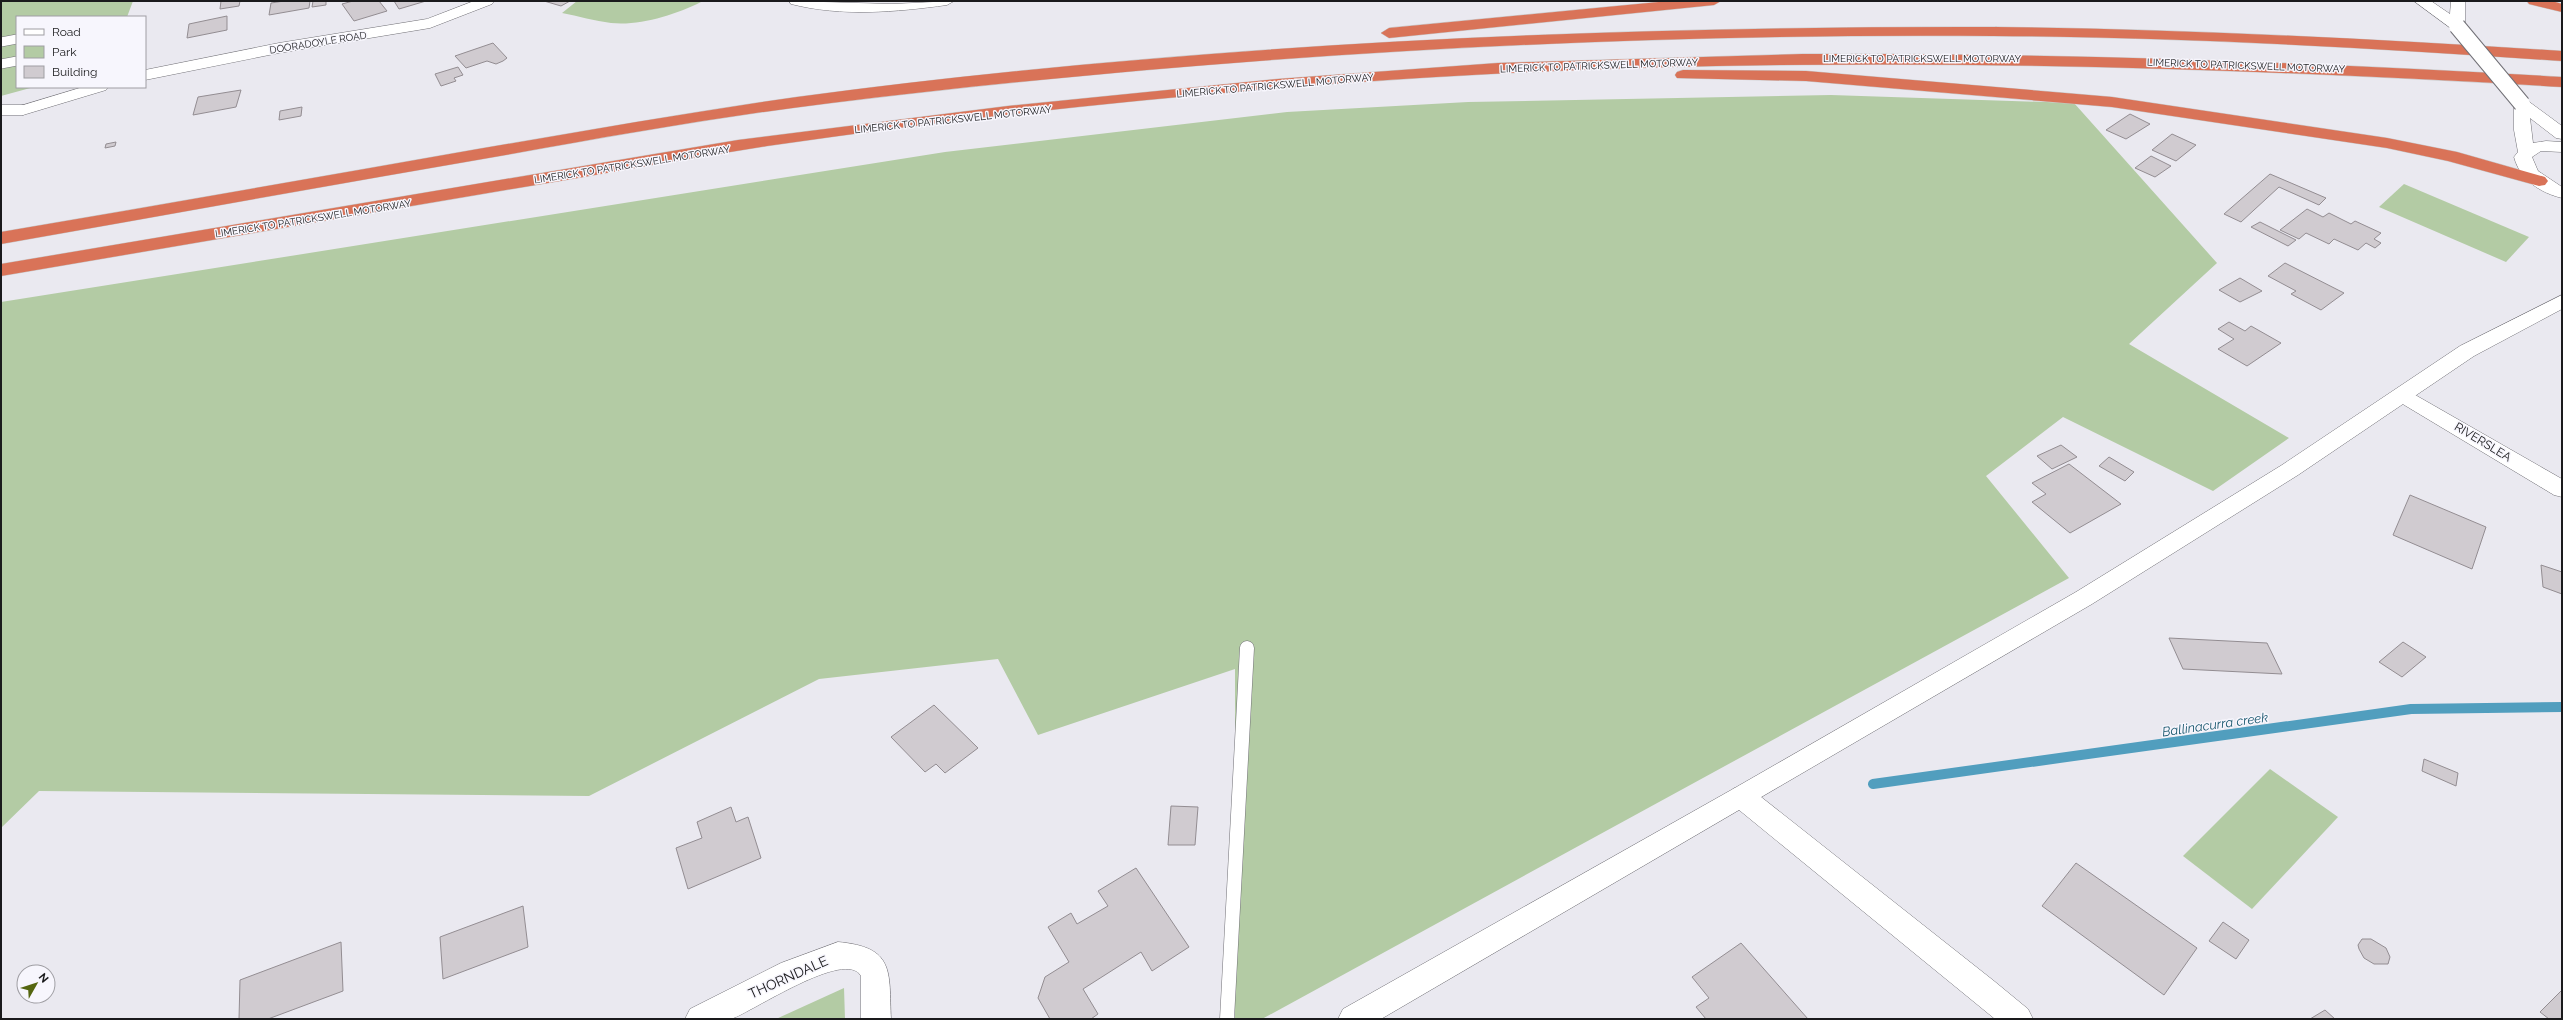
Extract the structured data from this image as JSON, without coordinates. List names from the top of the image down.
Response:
{
  "streets": {
    "highway": ["LIMERICK TO PATRICKSWELL MOTORWAY"],
    "street": ["DOORADOYLE ROAD", "RIVERSLEA", "THORNDALE"]
  },
  "water": ["Ballinacurra creek"],
  "legend": ["Road", "Park", "Building"],
  "north": "top right"
}
